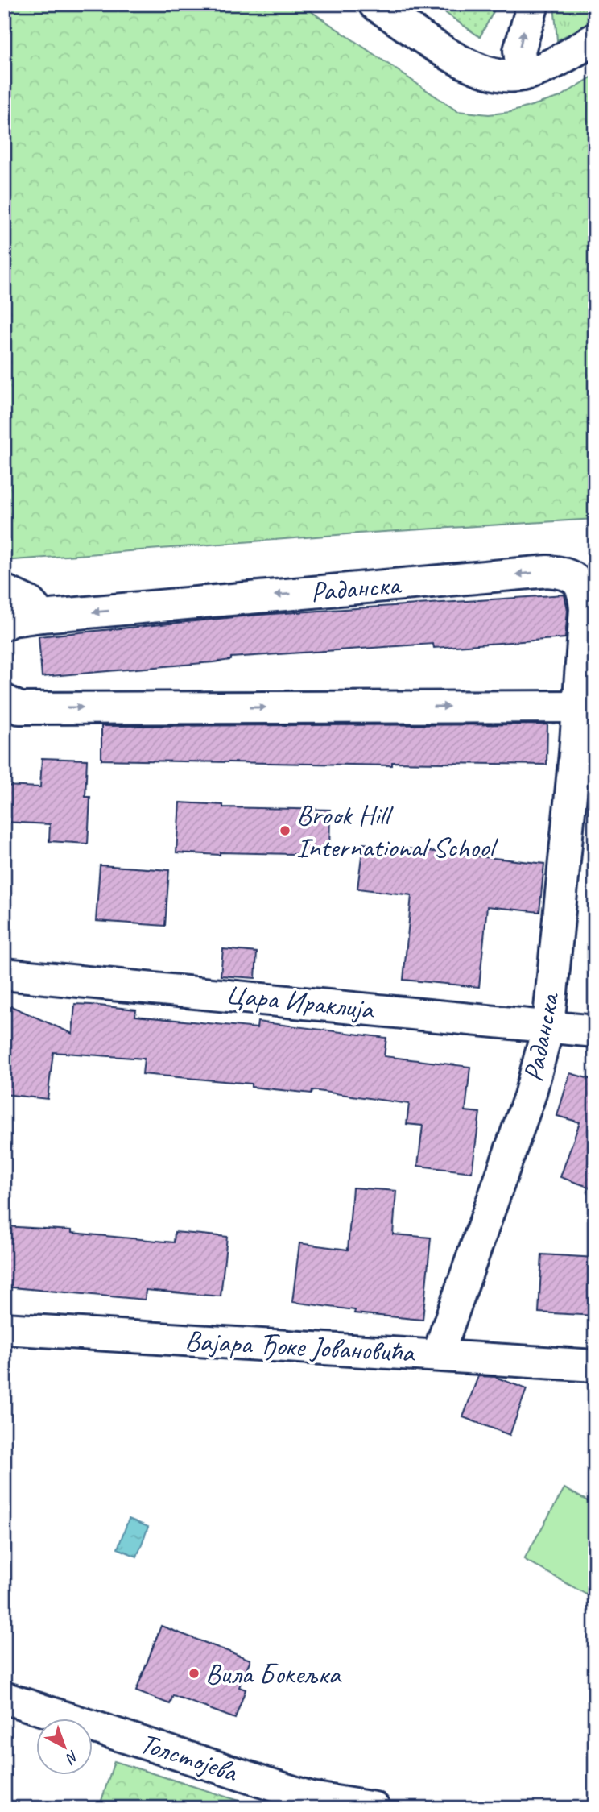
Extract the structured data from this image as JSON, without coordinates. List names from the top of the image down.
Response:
{
  "streets": {
    "street": [
      "Раданска",
      "Цара Ираклија",
      "Вајара Ђоке Јовановића",
      "Толстојева"
    ]
  },
  "crossings": [
    ["Раданска", "Цара Ираклија"],
    ["Раданска", "Вајара Ђоке Јовановића"]
  ],
  "places": ["Brook Hill International School", "Вила Бокељка"],
  "north": "bottom right"
}
